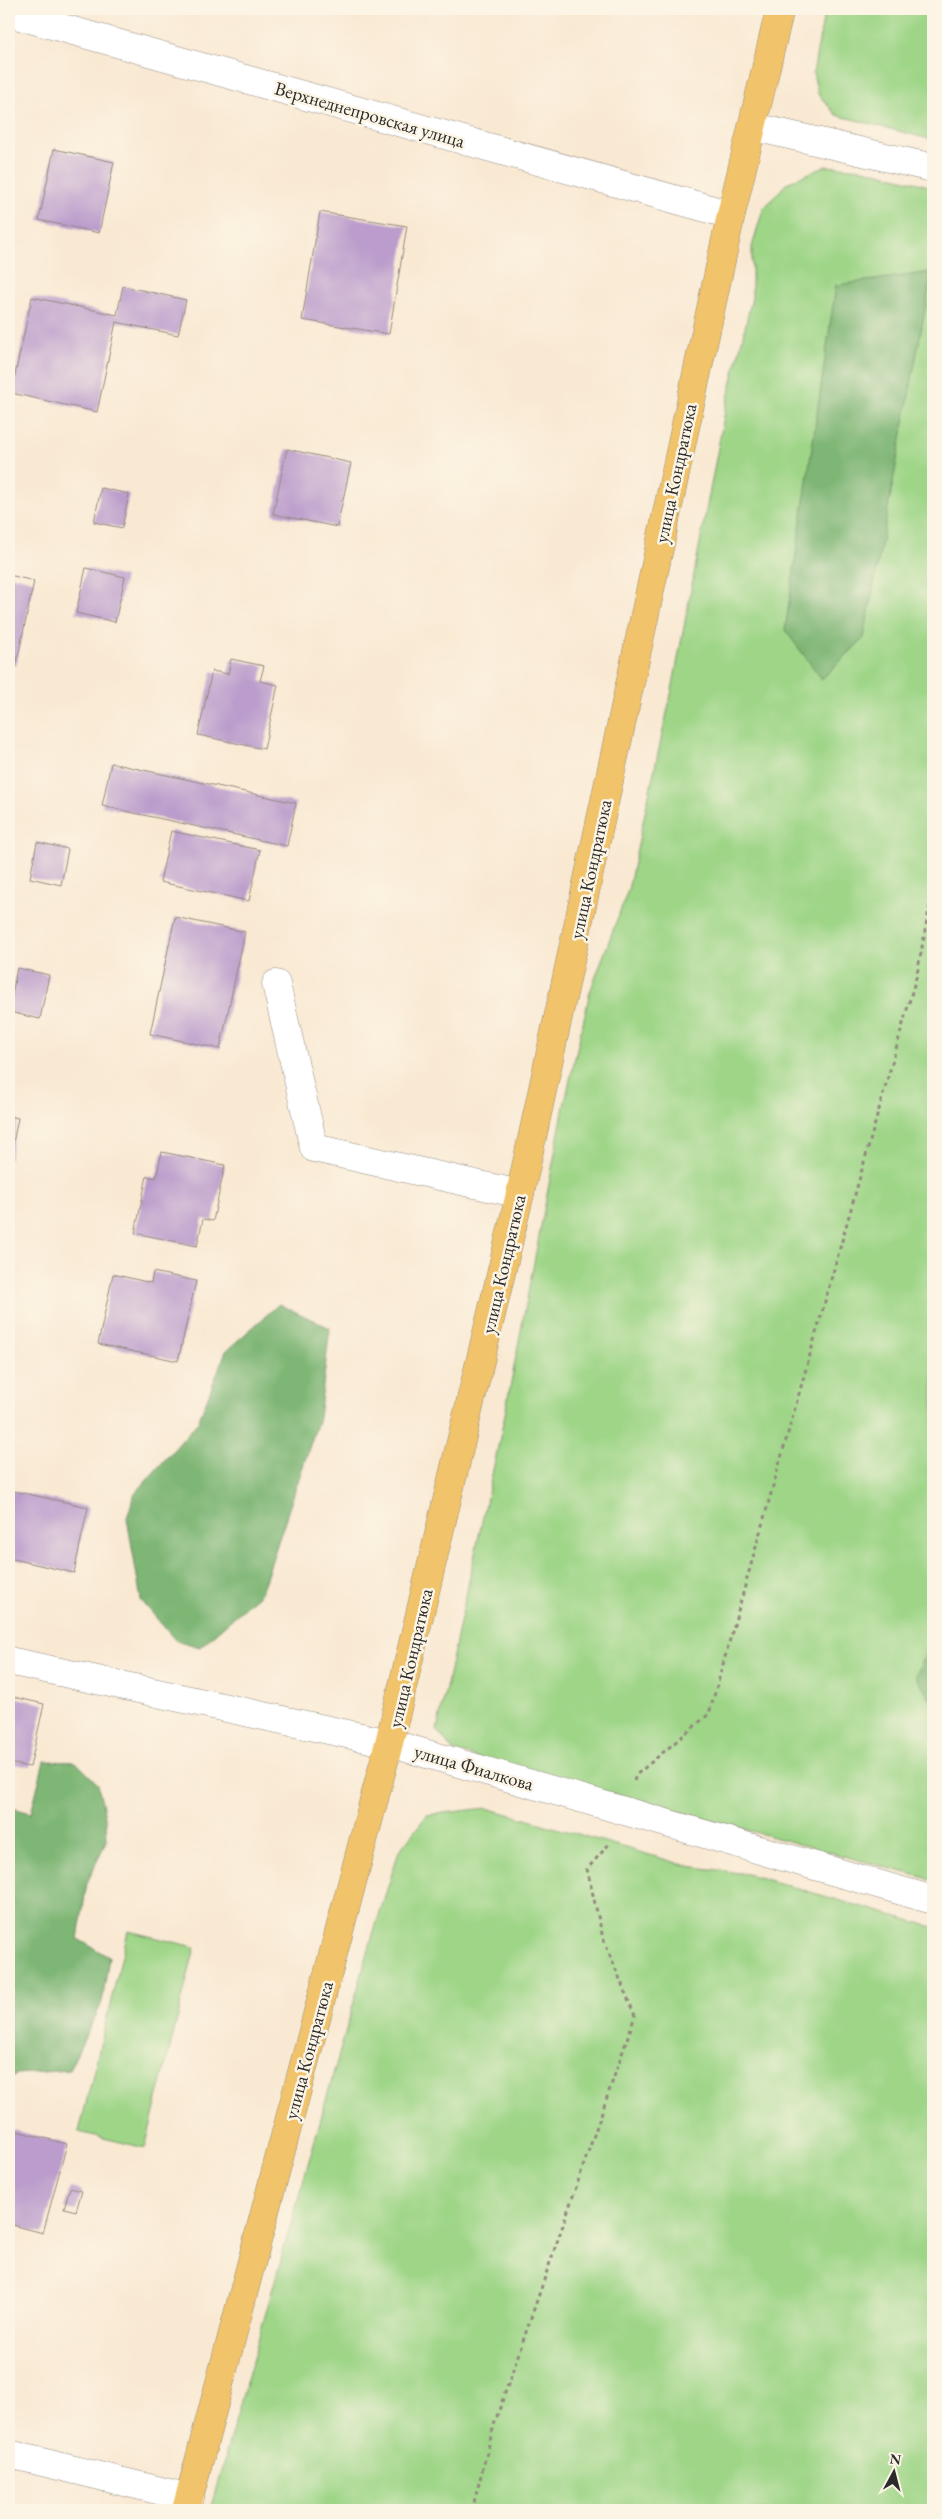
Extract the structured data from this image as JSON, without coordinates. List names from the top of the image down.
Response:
{
  "streets": {
    "main road": ["улица Кондратюка"],
    "street": ["Верхнеднепровская улица", "улица Фиалкова"]
  },
  "crossings": [
    ["Верхнеднепровская улица", "улица Кондратюка"],
    ["улица Кондратюка", "улица Фиалкова"]
  ],
  "north": "top"
}
